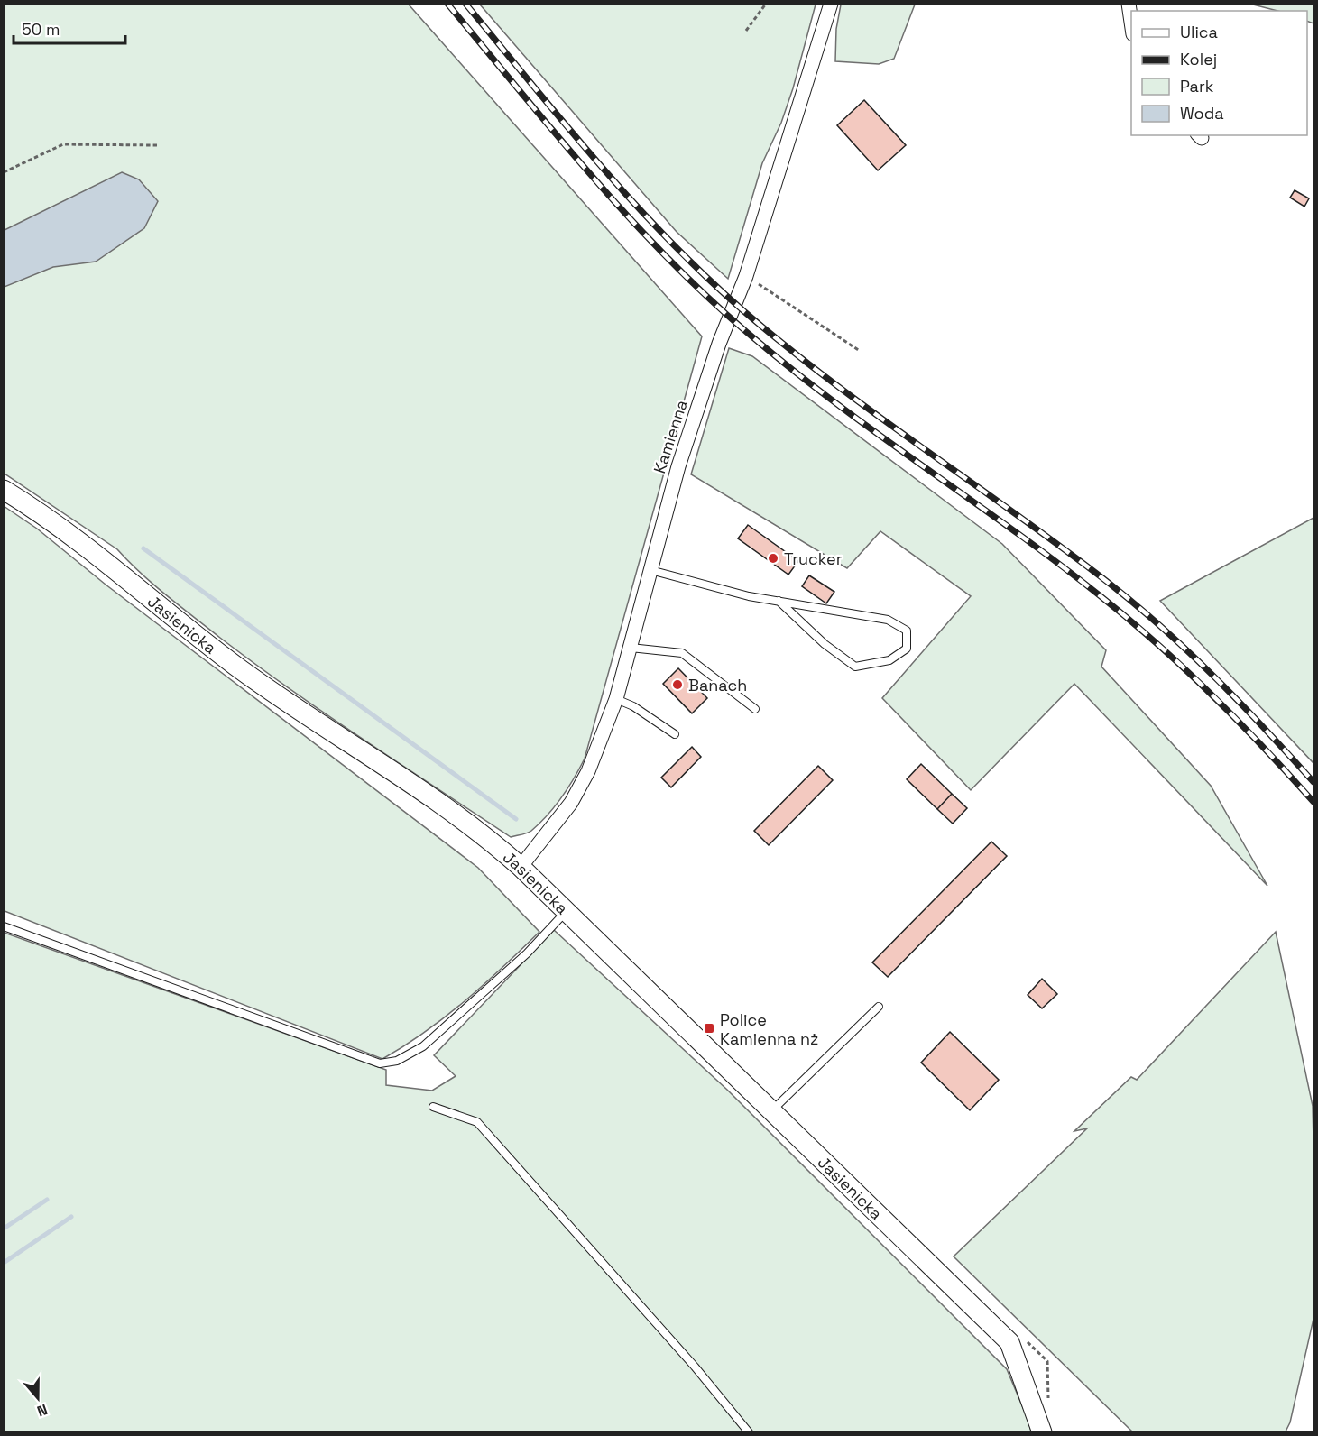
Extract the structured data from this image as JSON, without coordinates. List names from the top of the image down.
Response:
{
  "streets": {
    "main road": ["Jasienicka"],
    "street": ["Kamienna"]
  },
  "crossings": [
    ["Kamienna", "Jasienicka"]
  ],
  "places": {
    "other": ["Trucker", "Banach"],
    "transit": ["Police Kamienna nż"]
  },
  "legend": [
    "Ulica",
    "Kolej",
    "Park",
    "Woda"
  ],
  "scale_bar": "50 m",
  "north": "bottom"
}
